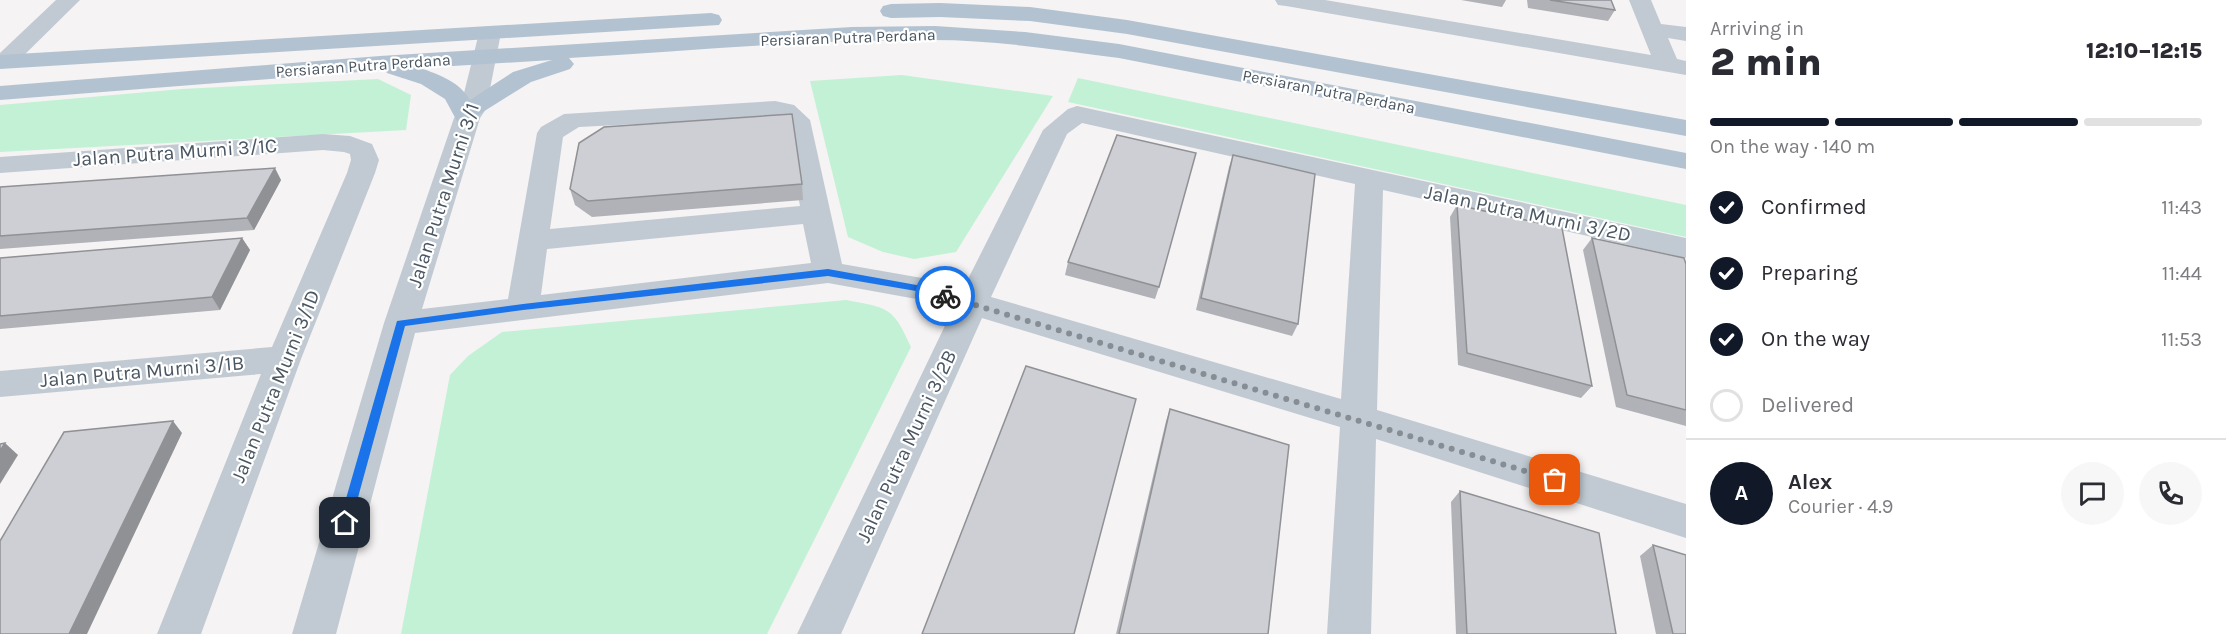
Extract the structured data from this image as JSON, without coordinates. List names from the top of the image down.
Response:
{
  "streets": {
    "main road": ["Persiaran Putra Perdana"],
    "street": [
      "Jalan Putra Murni 3/1C",
      "Jalan Putra Murni 3/1",
      "Jalan Putra Murni 3/2D",
      "Jalan Putra Murni 3/1B",
      "Jalan Putra Murni 3/1D",
      "Jalan Putra Murni 3/2B"
    ]
  },
  "crossings": [
    ["Persiaran Putra Perdana", "Jalan Putra Murni 3/1"],
    ["Jalan Putra Murni 3/1C", "Jalan Putra Murni 3/1D"],
    ["Jalan Putra Murni 3/2D", "Jalan Putra Murni 3/2B"],
    ["Jalan Putra Murni 3/1B", "Jalan Putra Murni 3/1D"]
  ],
  "page": {
    "heading": ["2 min", "Arriving in", "12:10–12:15"],
    "panel": ["Alex", "Courier · 4.9"],
    "bar": "On the way · 140 m",
    "list": [
      ["Confirmed", "11:43"],
      ["Preparing", "11:44"],
      ["On the way", "11:53"],
      "Delivered"
    ],
    "round": "A"
  }
}
